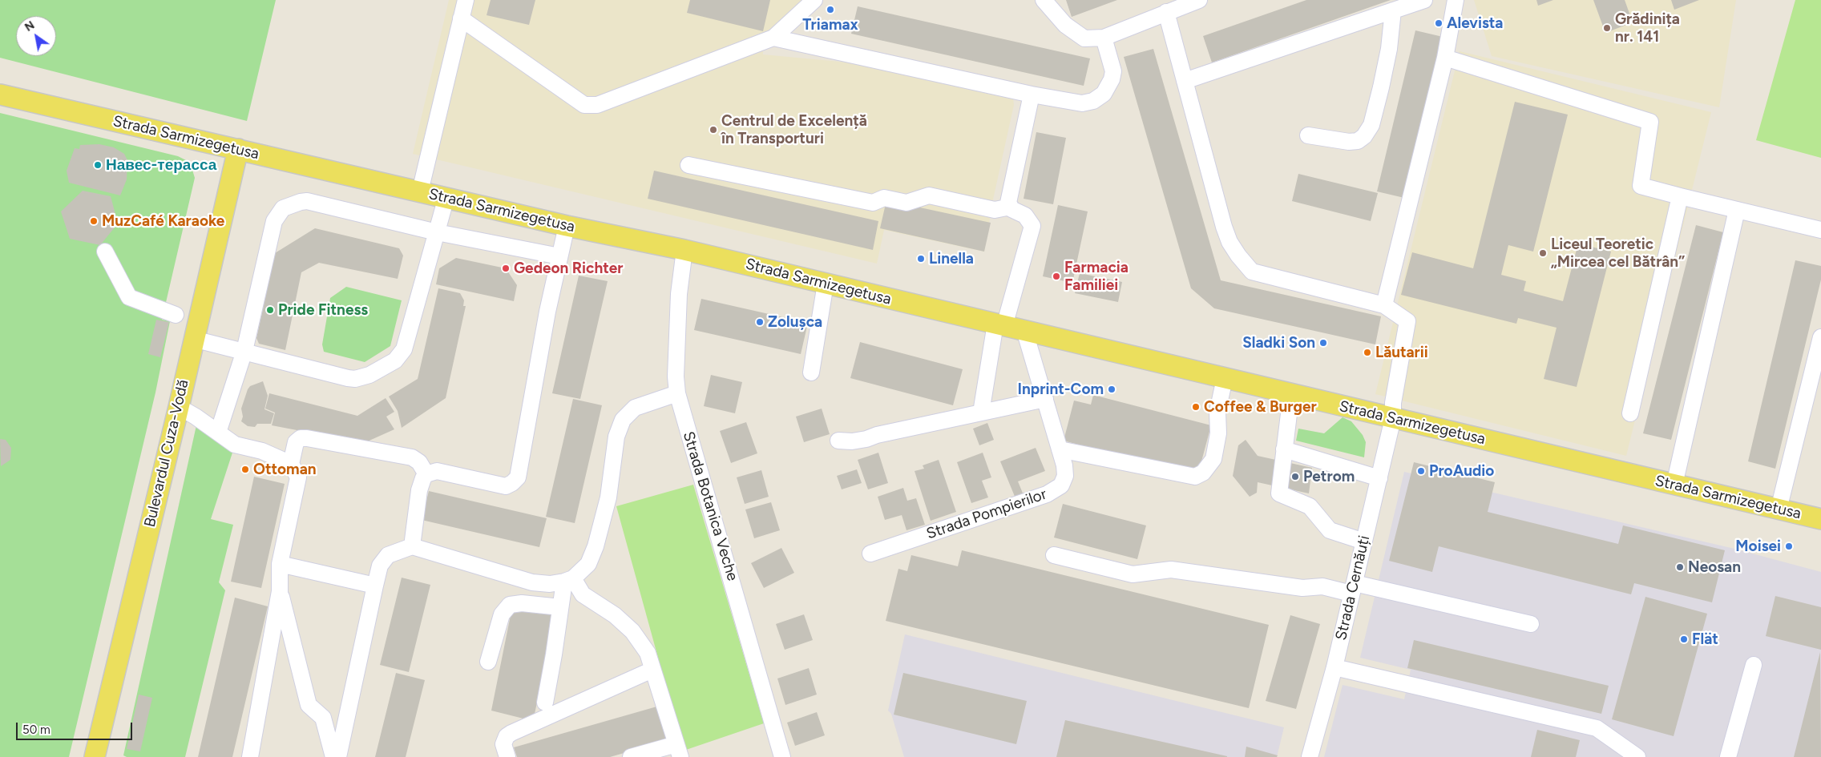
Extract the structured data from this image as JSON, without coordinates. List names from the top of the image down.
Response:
{
  "streets": {
    "main road": ["Strada Sarmizegetusa", "Bulevardul Cuza-Vodă"],
    "street": ["Strada Botanica Veche", "Strada Pompierilor", "Strada Cernăuți"]
  },
  "crossings": [
    ["Strada Sarmizegetusa", "Bulevardul Cuza-Vodă"],
    ["Strada Sarmizegetusa", "Strada Botanica Veche"],
    ["Strada Sarmizegetusa", "Strada Pompierilor"],
    ["Strada Sarmizegetusa", "Strada Cernăuți"]
  ],
  "places": [
    "Triamax",
    "Alevista",
    "Grădinița nr. 141",
    "Centrul de Excelență în Transporturi",
    "Навес-терасса",
    "MuzCafé Karaoke",
    "Liceul Teoretic „Mircea cel Bătrân”",
    "Linella",
    "Gedeon Richter",
    "Farmacia Familiei",
    "Pride Fitness",
    "Zolușca",
    "Sladki Son",
    "Lăutarii",
    "Inprint-Com",
    "Coffee & Burger",
    "Ottoman",
    "ProAudio",
    "Petrom",
    "Moisei",
    "Neosan",
    "Flät"
  ],
  "scale_bar": "50 m",
  "north": "top left"
}
